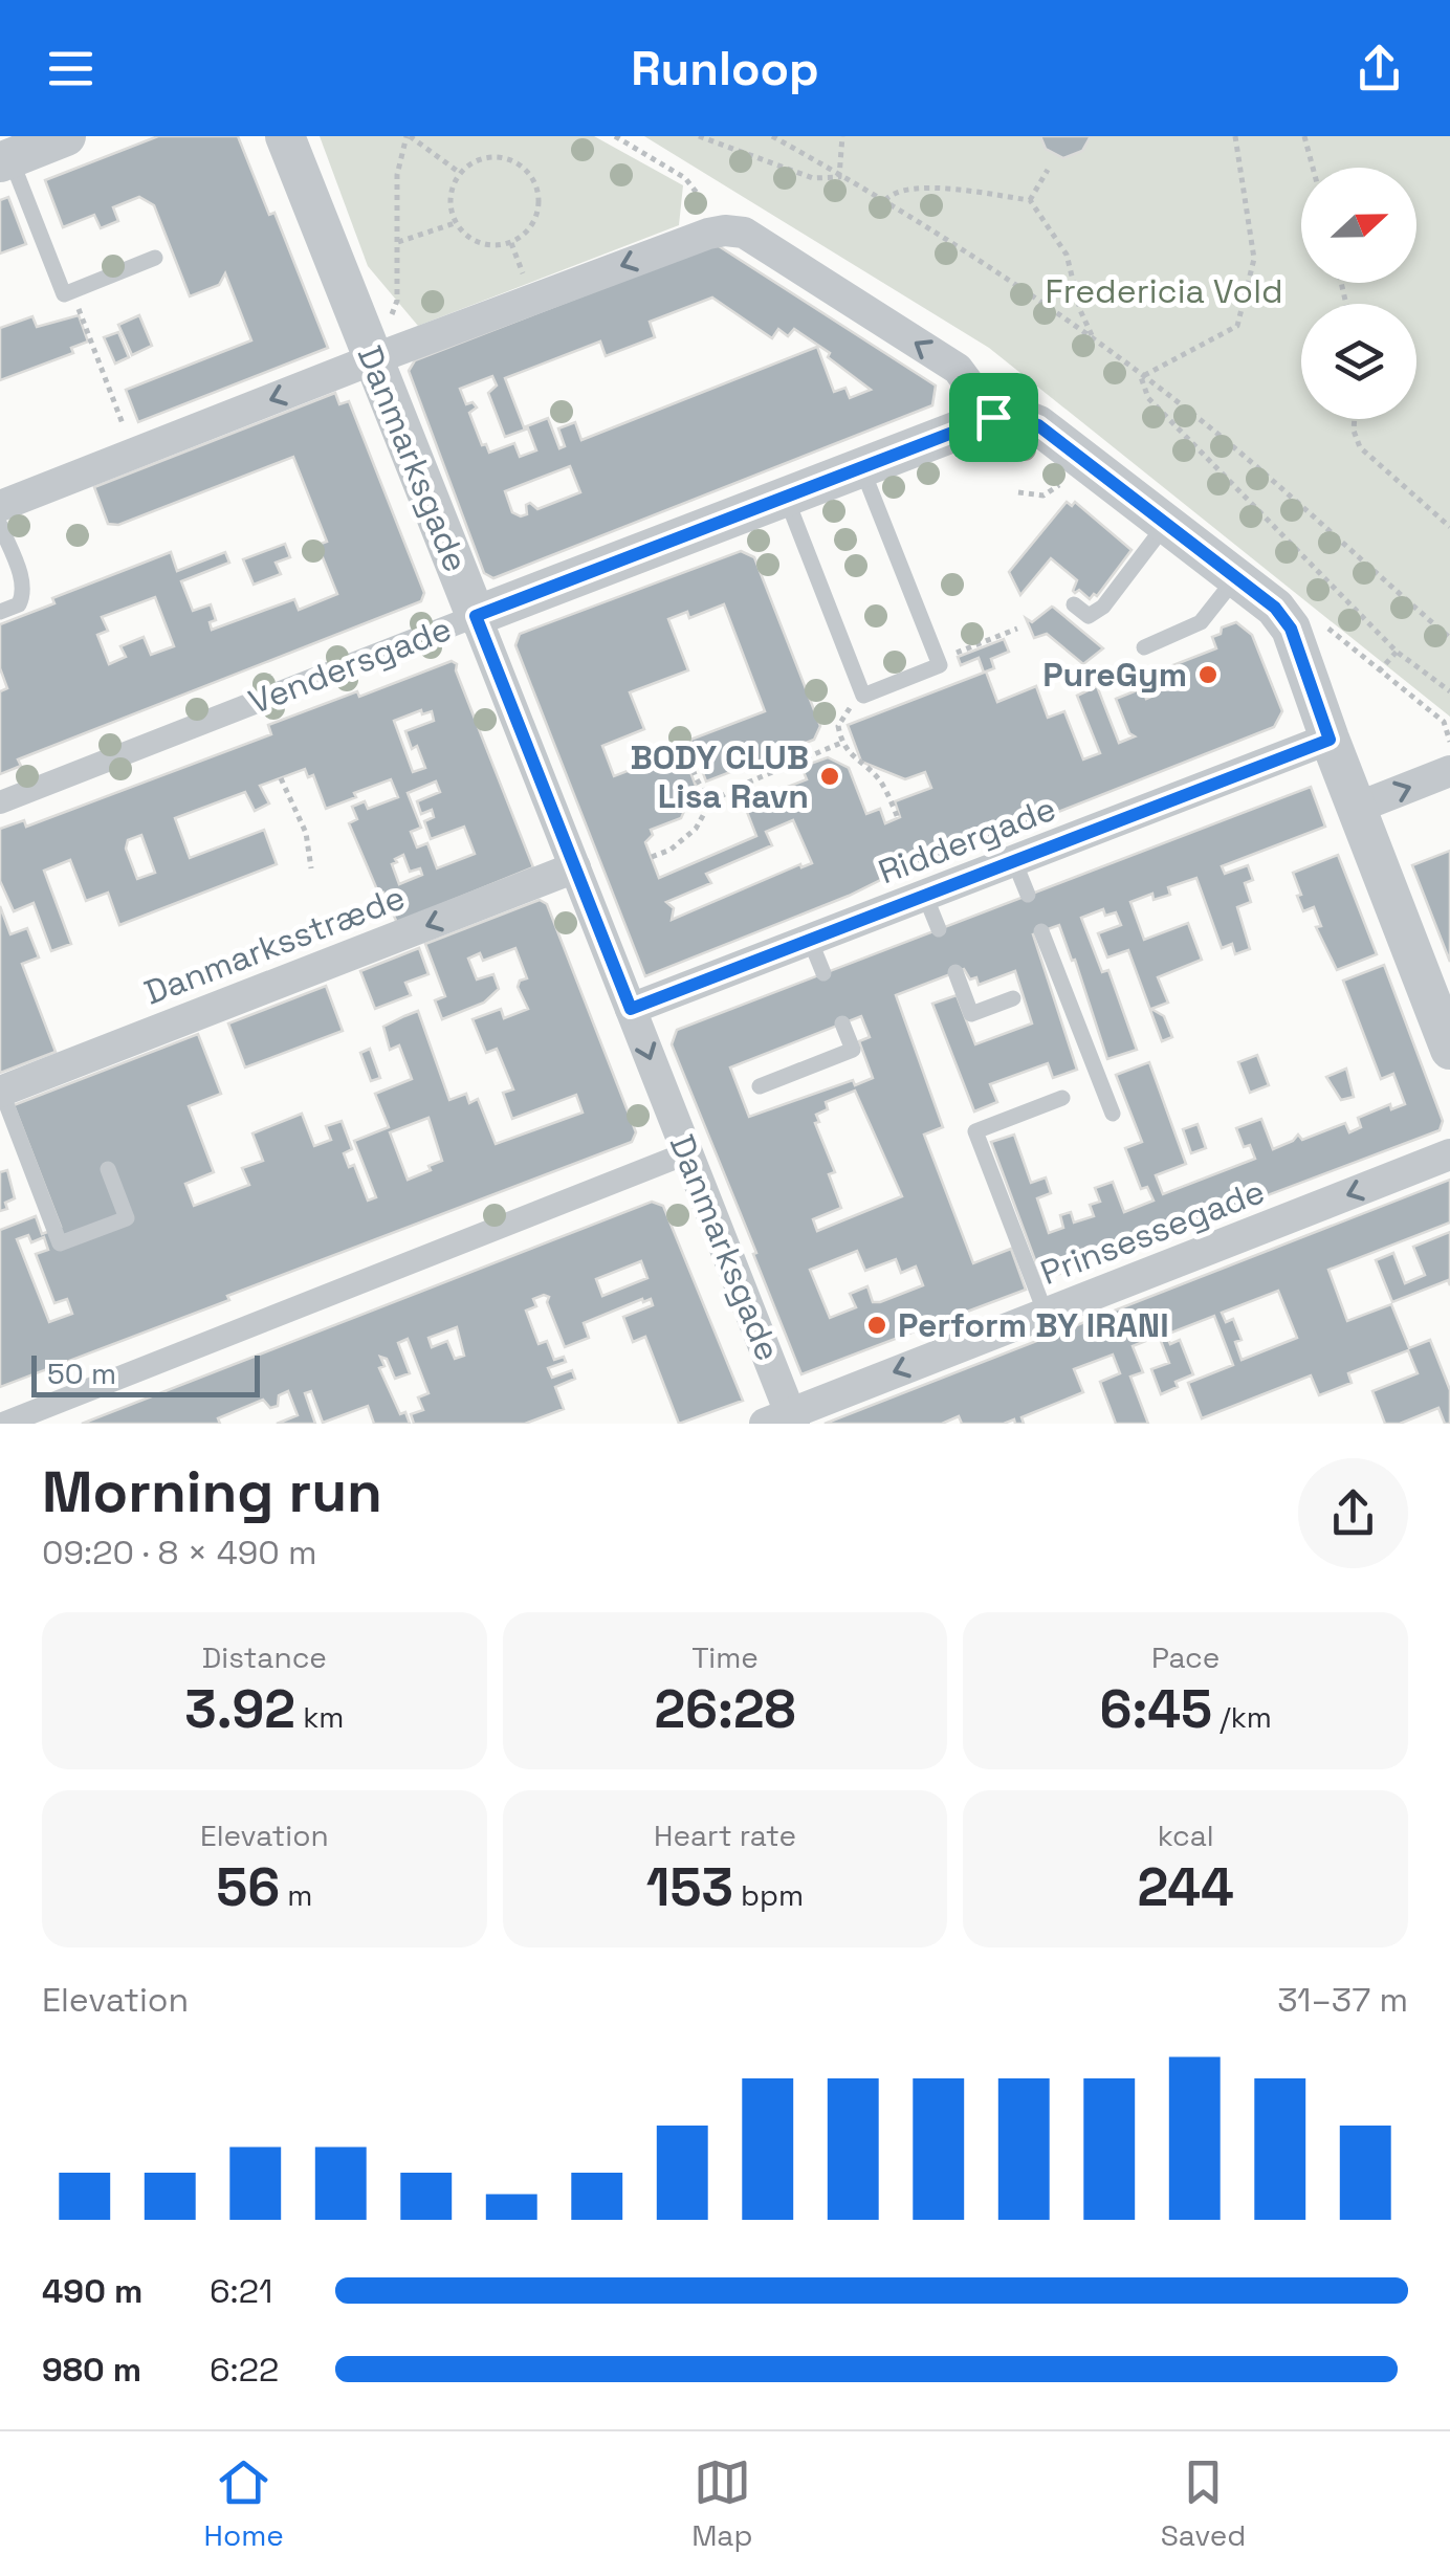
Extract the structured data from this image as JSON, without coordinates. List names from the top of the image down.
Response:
{
  "streets": {
    "street": [
      "Danmarksgade",
      "Vendersgade",
      "Riddergade",
      "Danmarksstræde",
      "Prinsessegade"
    ]
  },
  "crossings": [
    ["Danmarksgade", "Vendersgade"],
    ["Danmarksgade", "Riddergade"],
    ["Danmarksgade", "Danmarksstræde"],
    ["Danmarksgade", "Prinsessegade"]
  ],
  "one_way": ["Danmarksstræde", "Prinsessegade"],
  "parks": ["Fredericia Vold"],
  "places": ["PureGym", "BODY CLUB Lisa Ravn", "Perform BY IRANI"],
  "scale_bar": "50 m",
  "north": "right",
  "page": {
    "header": "Runloop",
    "scale": "50 m",
    "heading": ["Morning run", "09:20 · 8 × 490 m"],
    "stats": [
      ["Distance", "3.92 km"],
      ["Time", "26:28"],
      ["Pace", "6:45 /km"],
      ["Elevation", "56 m"],
      ["Heart rate", "153 bpm"],
      ["kcal", "244"]
    ],
    "chart": ["Elevation", "31–37 m"],
    "list": [
      {
        "name": "490 m",
        "note": "6:21"
      },
      {
        "name": "980 m",
        "note": "6:22"
      }
    ],
    "tabs": ["Home", "Map", "Saved"]
  }
}
